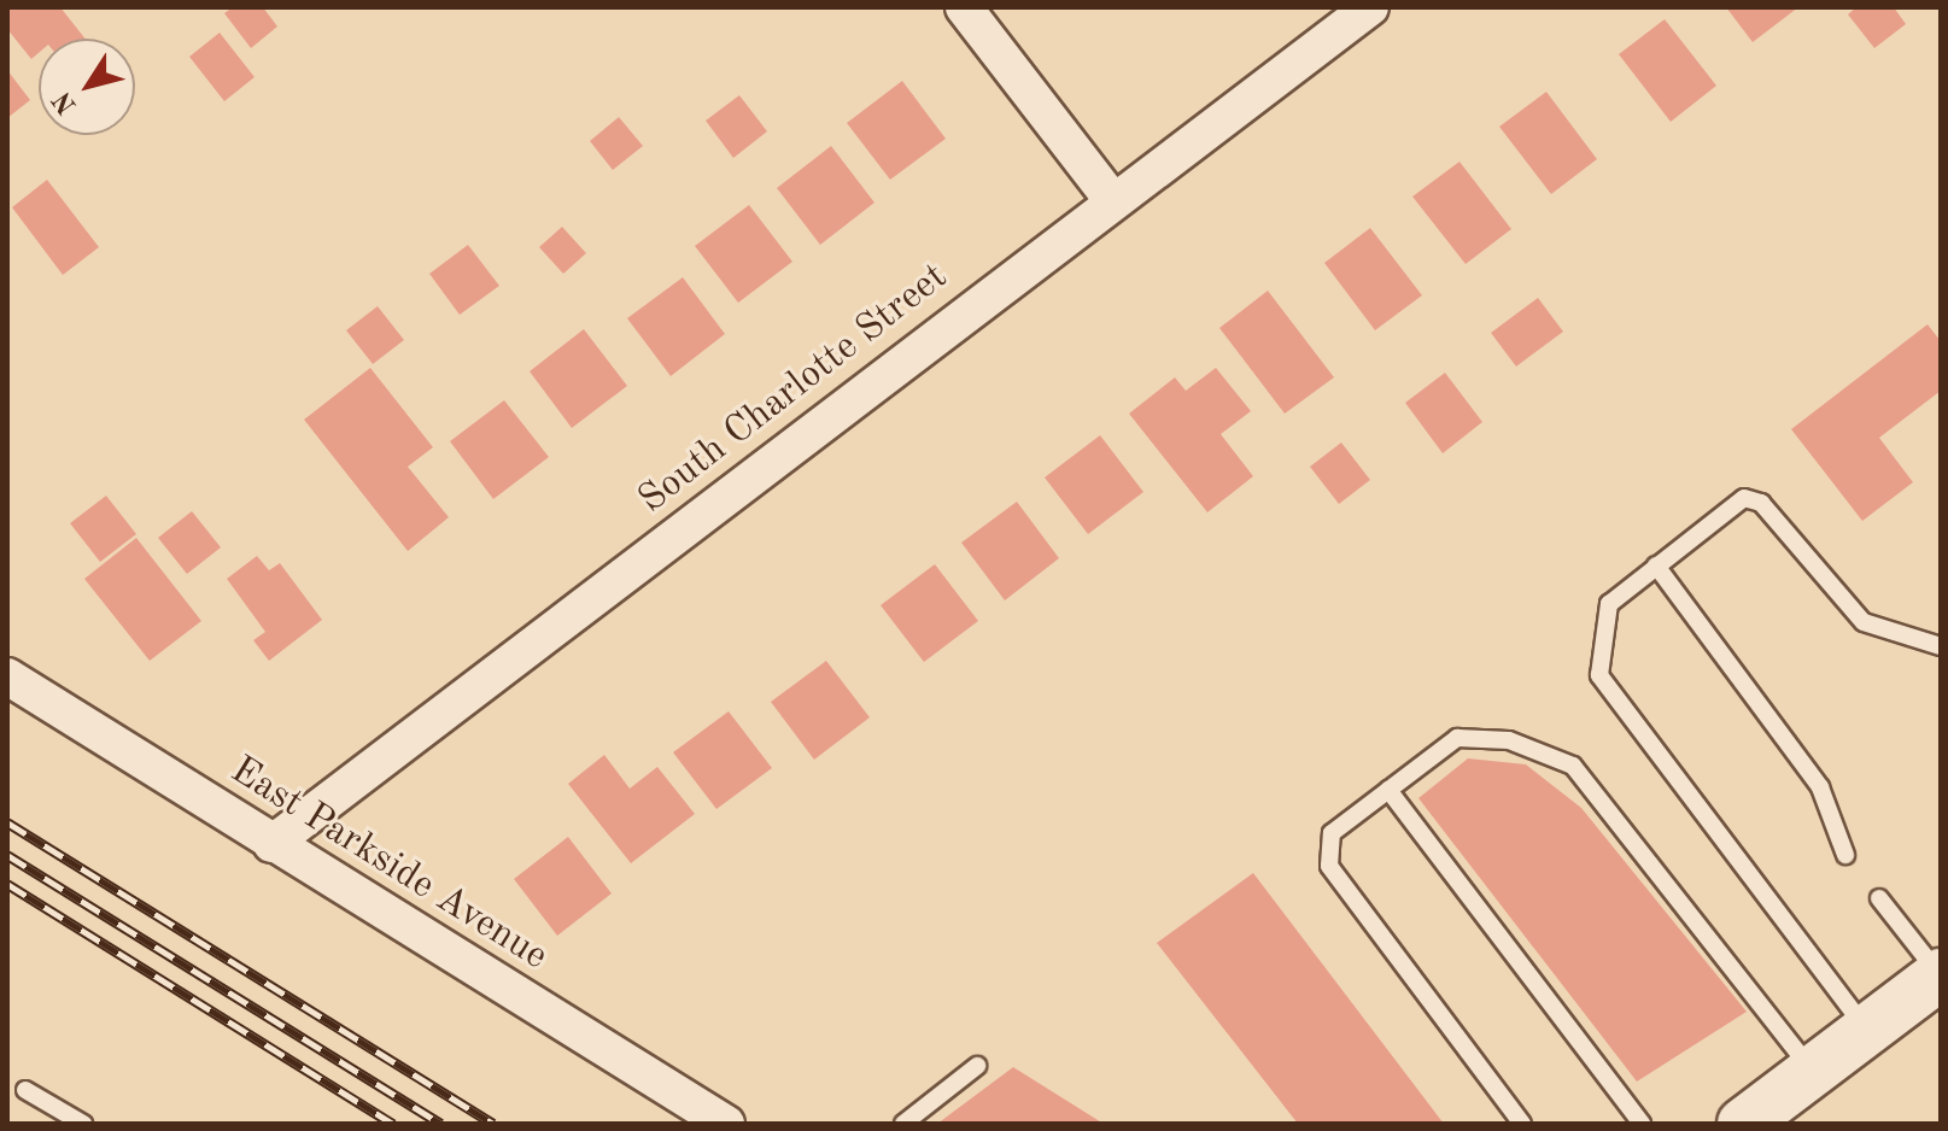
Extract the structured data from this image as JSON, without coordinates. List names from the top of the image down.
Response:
{
  "streets": {
    "street": ["South Charlotte Street", "East Parkside Avenue"]
  },
  "crossings": [
    ["South Charlotte Street", "East Parkside Avenue"]
  ],
  "north": "bottom left"
}
